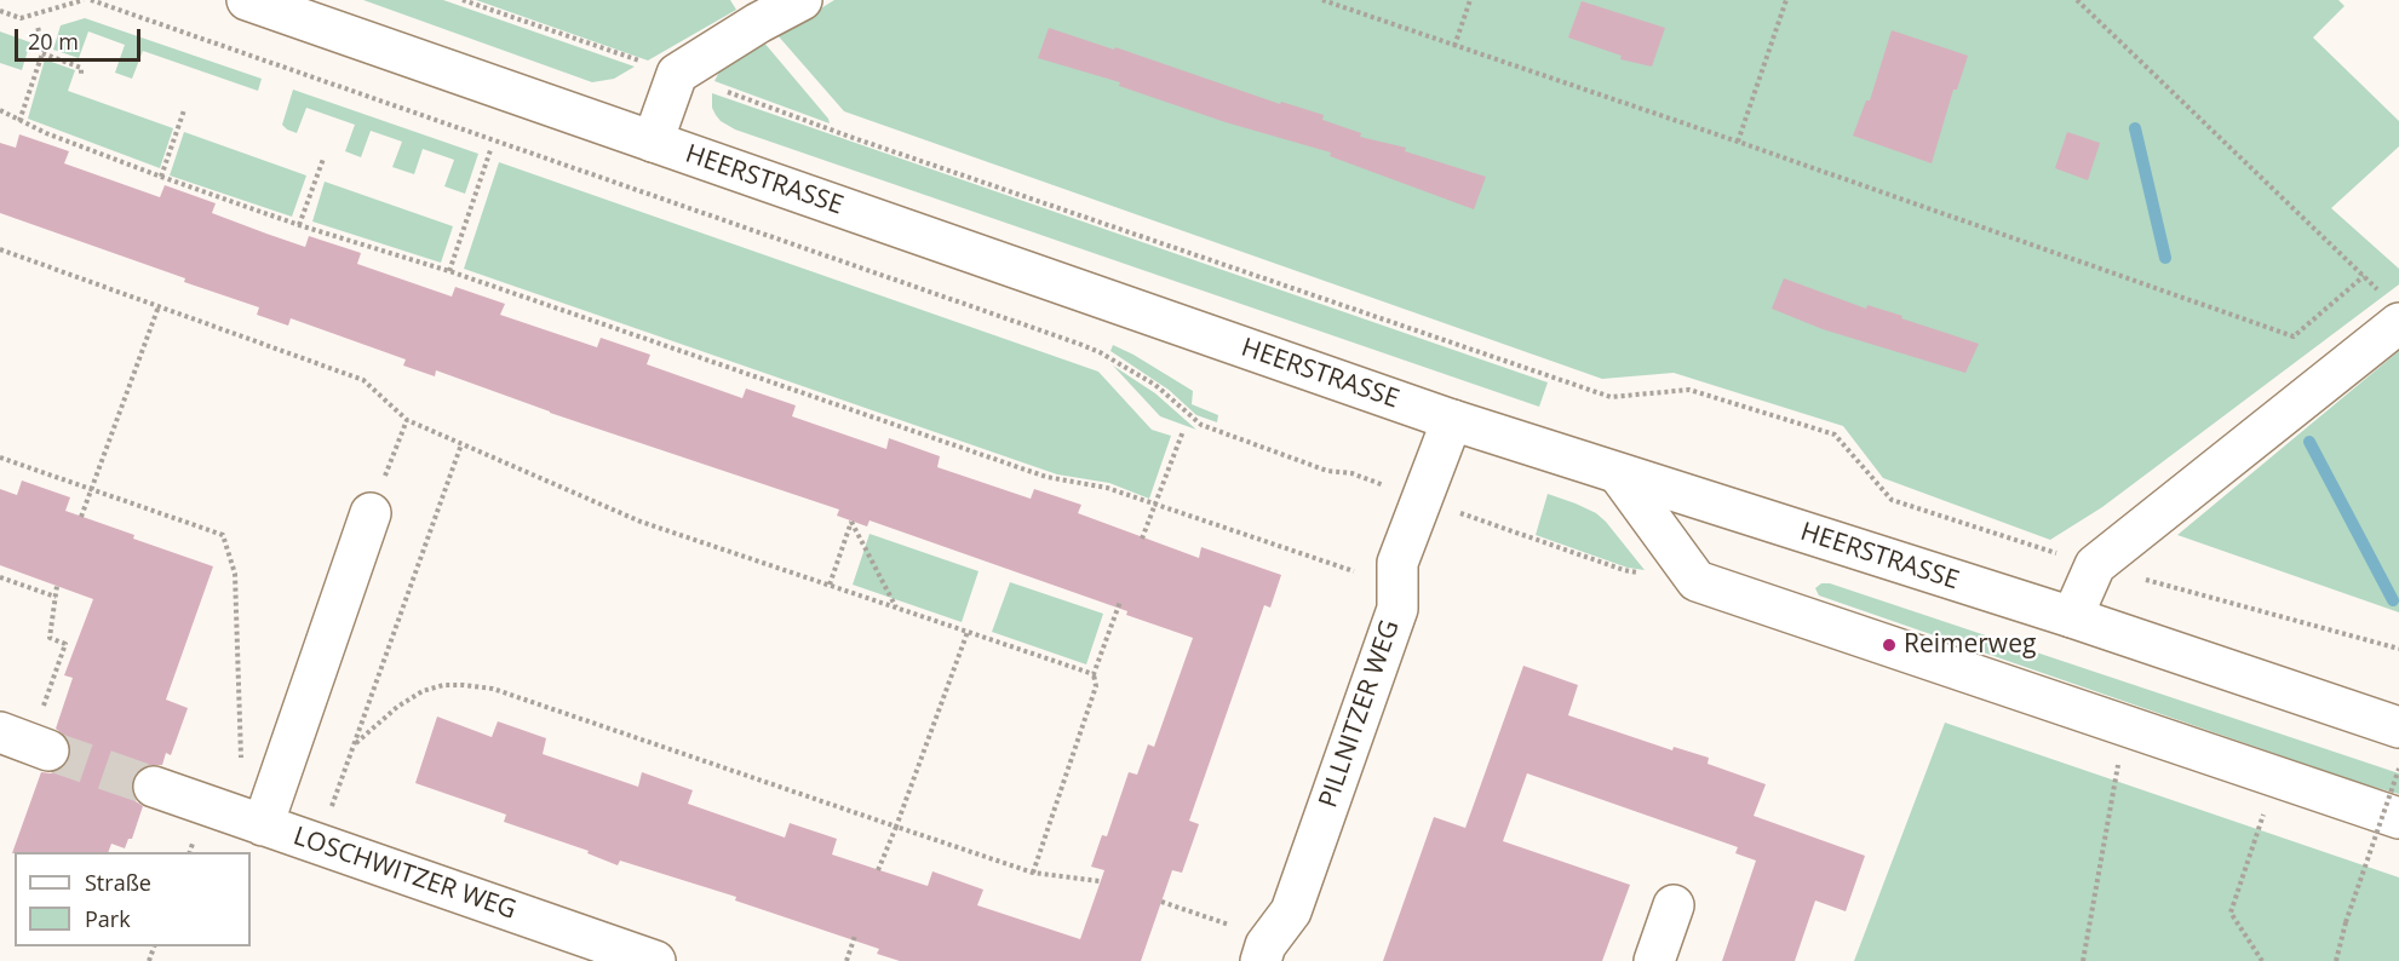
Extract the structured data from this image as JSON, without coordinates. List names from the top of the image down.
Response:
{
  "streets": {
    "main road": ["HEERSTRASSE", "PILLNITZER WEG", "LOSCHWITZER WEG"]
  },
  "crossings": [
    ["HEERSTRASSE", "PILLNITZER WEG"]
  ],
  "places": ["Reimerweg"],
  "legend": ["Straße", "Park"],
  "scale_bar": "20 m"
}
